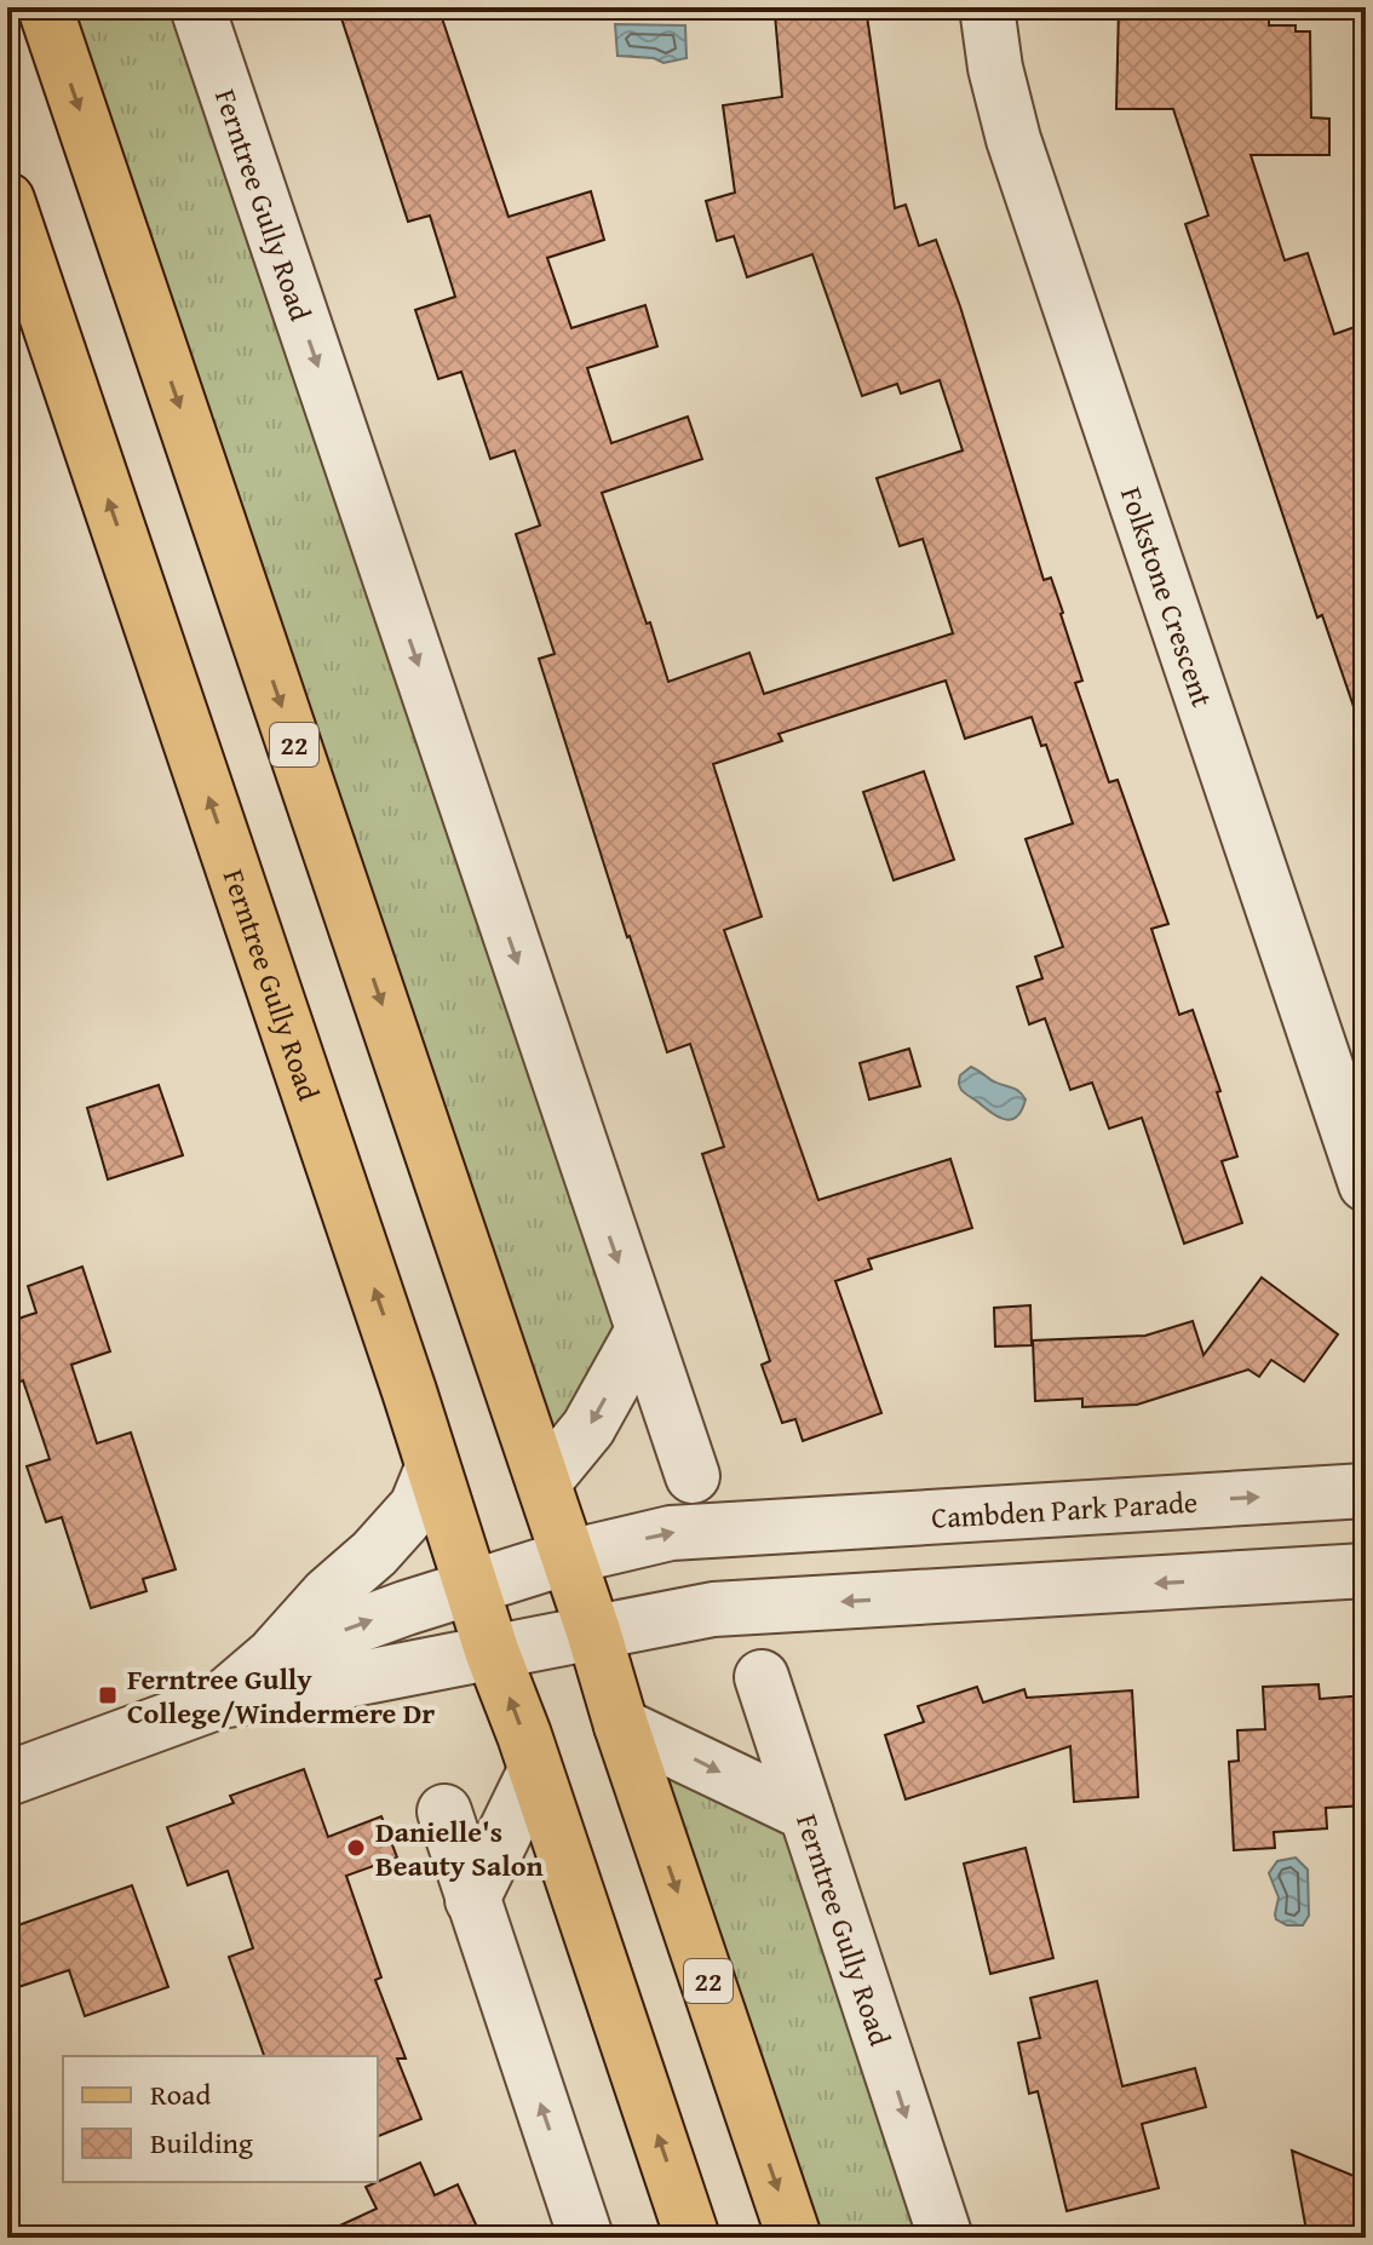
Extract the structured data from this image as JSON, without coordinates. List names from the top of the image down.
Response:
{
  "streets": {
    "main road": ["Ferntree Gully Road", "22"],
    "street": ["Folkstone Crescent", "Cambden Park Parade"]
  },
  "crossings": [
    ["Ferntree Gully Road", "22"],
    ["Ferntree Gully Road", "Cambden Park Parade"],
    ["22", "Cambden Park Parade"]
  ],
  "places": {
    "transit": ["Ferntree Gully College/Windermere Dr"],
    "other": ["Danielle's Beauty Salon"]
  },
  "legend": ["Road", "Building"]
}
